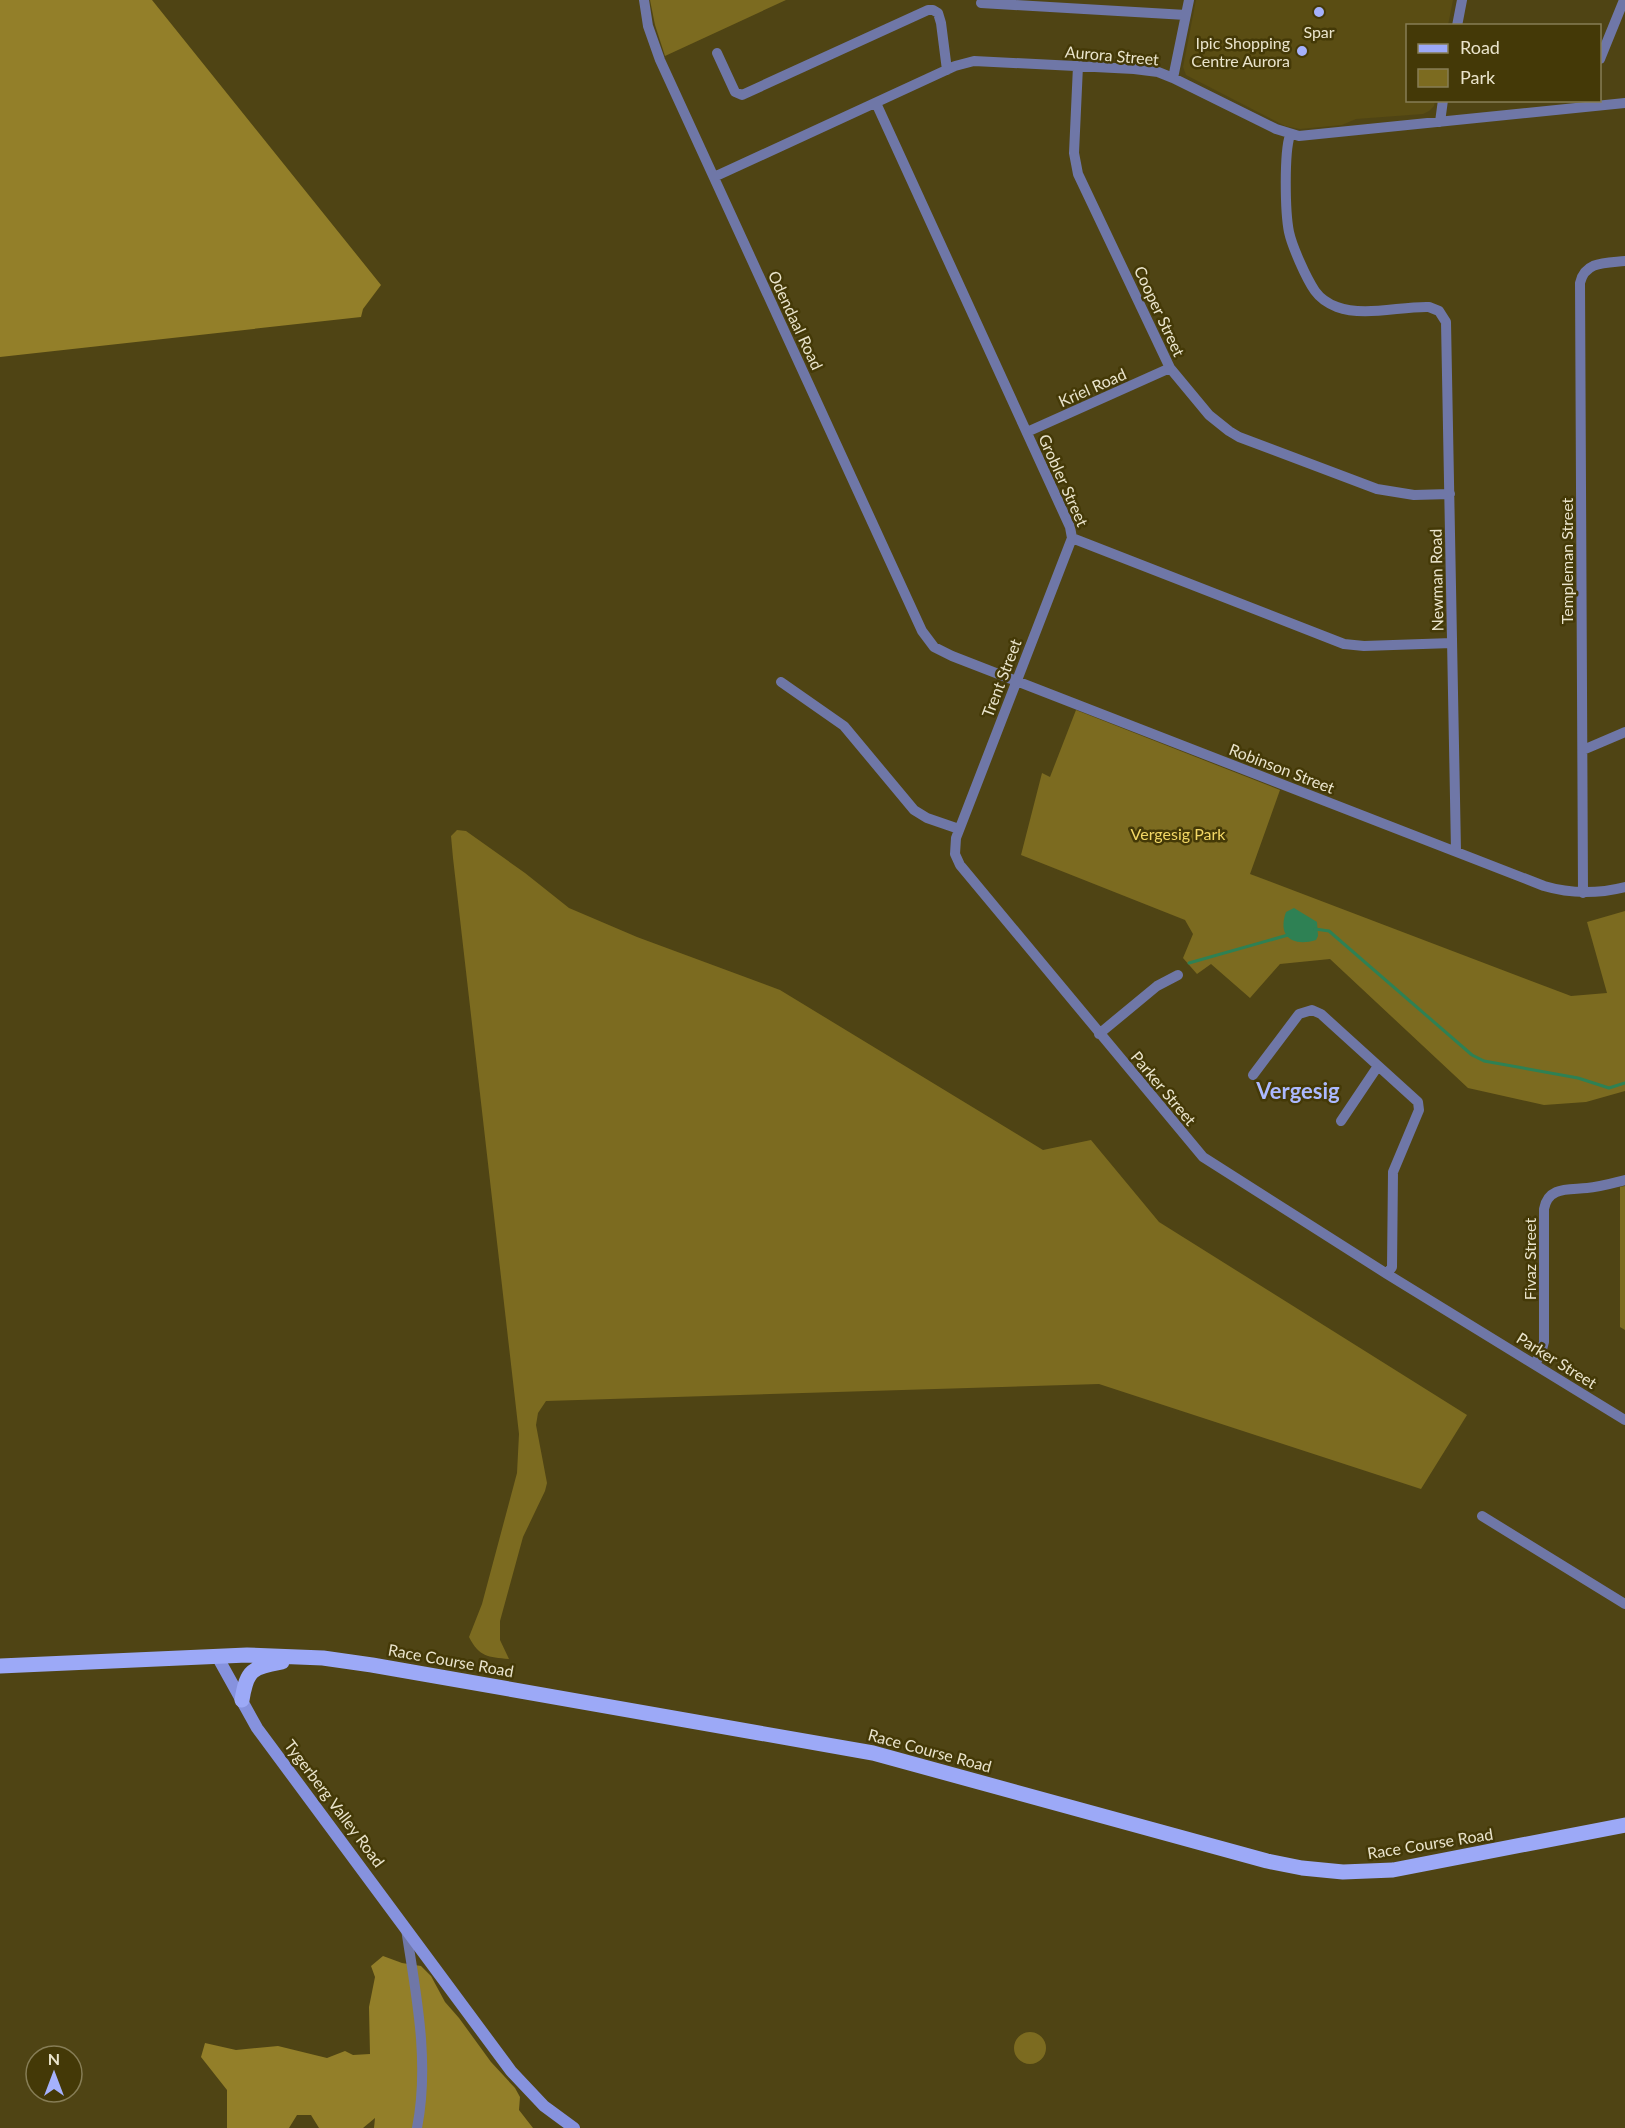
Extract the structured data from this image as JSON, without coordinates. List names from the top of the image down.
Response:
{
  "streets": {
    "main road": ["Race Course Road", "Tygerberg Valley Road"],
    "street": [
      "Aurora Street",
      "Cooper Street",
      "Odendaal Road",
      "Kriel Road",
      "Grobler Street",
      "Templeman Street",
      "Newman Road",
      "Trent Street",
      "Robinson Street",
      "Parker Street",
      "Fivaz Street"
    ]
  },
  "crossings": [
    ["Aurora Street", "Cooper Street"],
    ["Aurora Street", "Odendaal Road"],
    ["Aurora Street", "Grobler Street"],
    ["Aurora Street", "Newman Road"],
    ["Cooper Street", "Kriel Road"],
    ["Cooper Street", "Newman Road"],
    ["Odendaal Road", "Robinson Street"],
    ["Kriel Road", "Grobler Street"],
    ["Grobler Street", "Newman Road"],
    ["Grobler Street", "Trent Street"],
    ["Templeman Street", "Robinson Street"],
    ["Newman Road", "Robinson Street"],
    ["Trent Street", "Robinson Street"],
    ["Trent Street", "Parker Street"],
    ["Parker Street", "Fivaz Street"],
    ["Race Course Road", "Tygerberg Valley Road"]
  ],
  "districts": ["Vergesig"],
  "parks": ["Vergesig Park"],
  "places": ["Spar", "Ipic Shopping Centre Aurora"],
  "legend": ["Road", "Park"],
  "north": "top"
}
